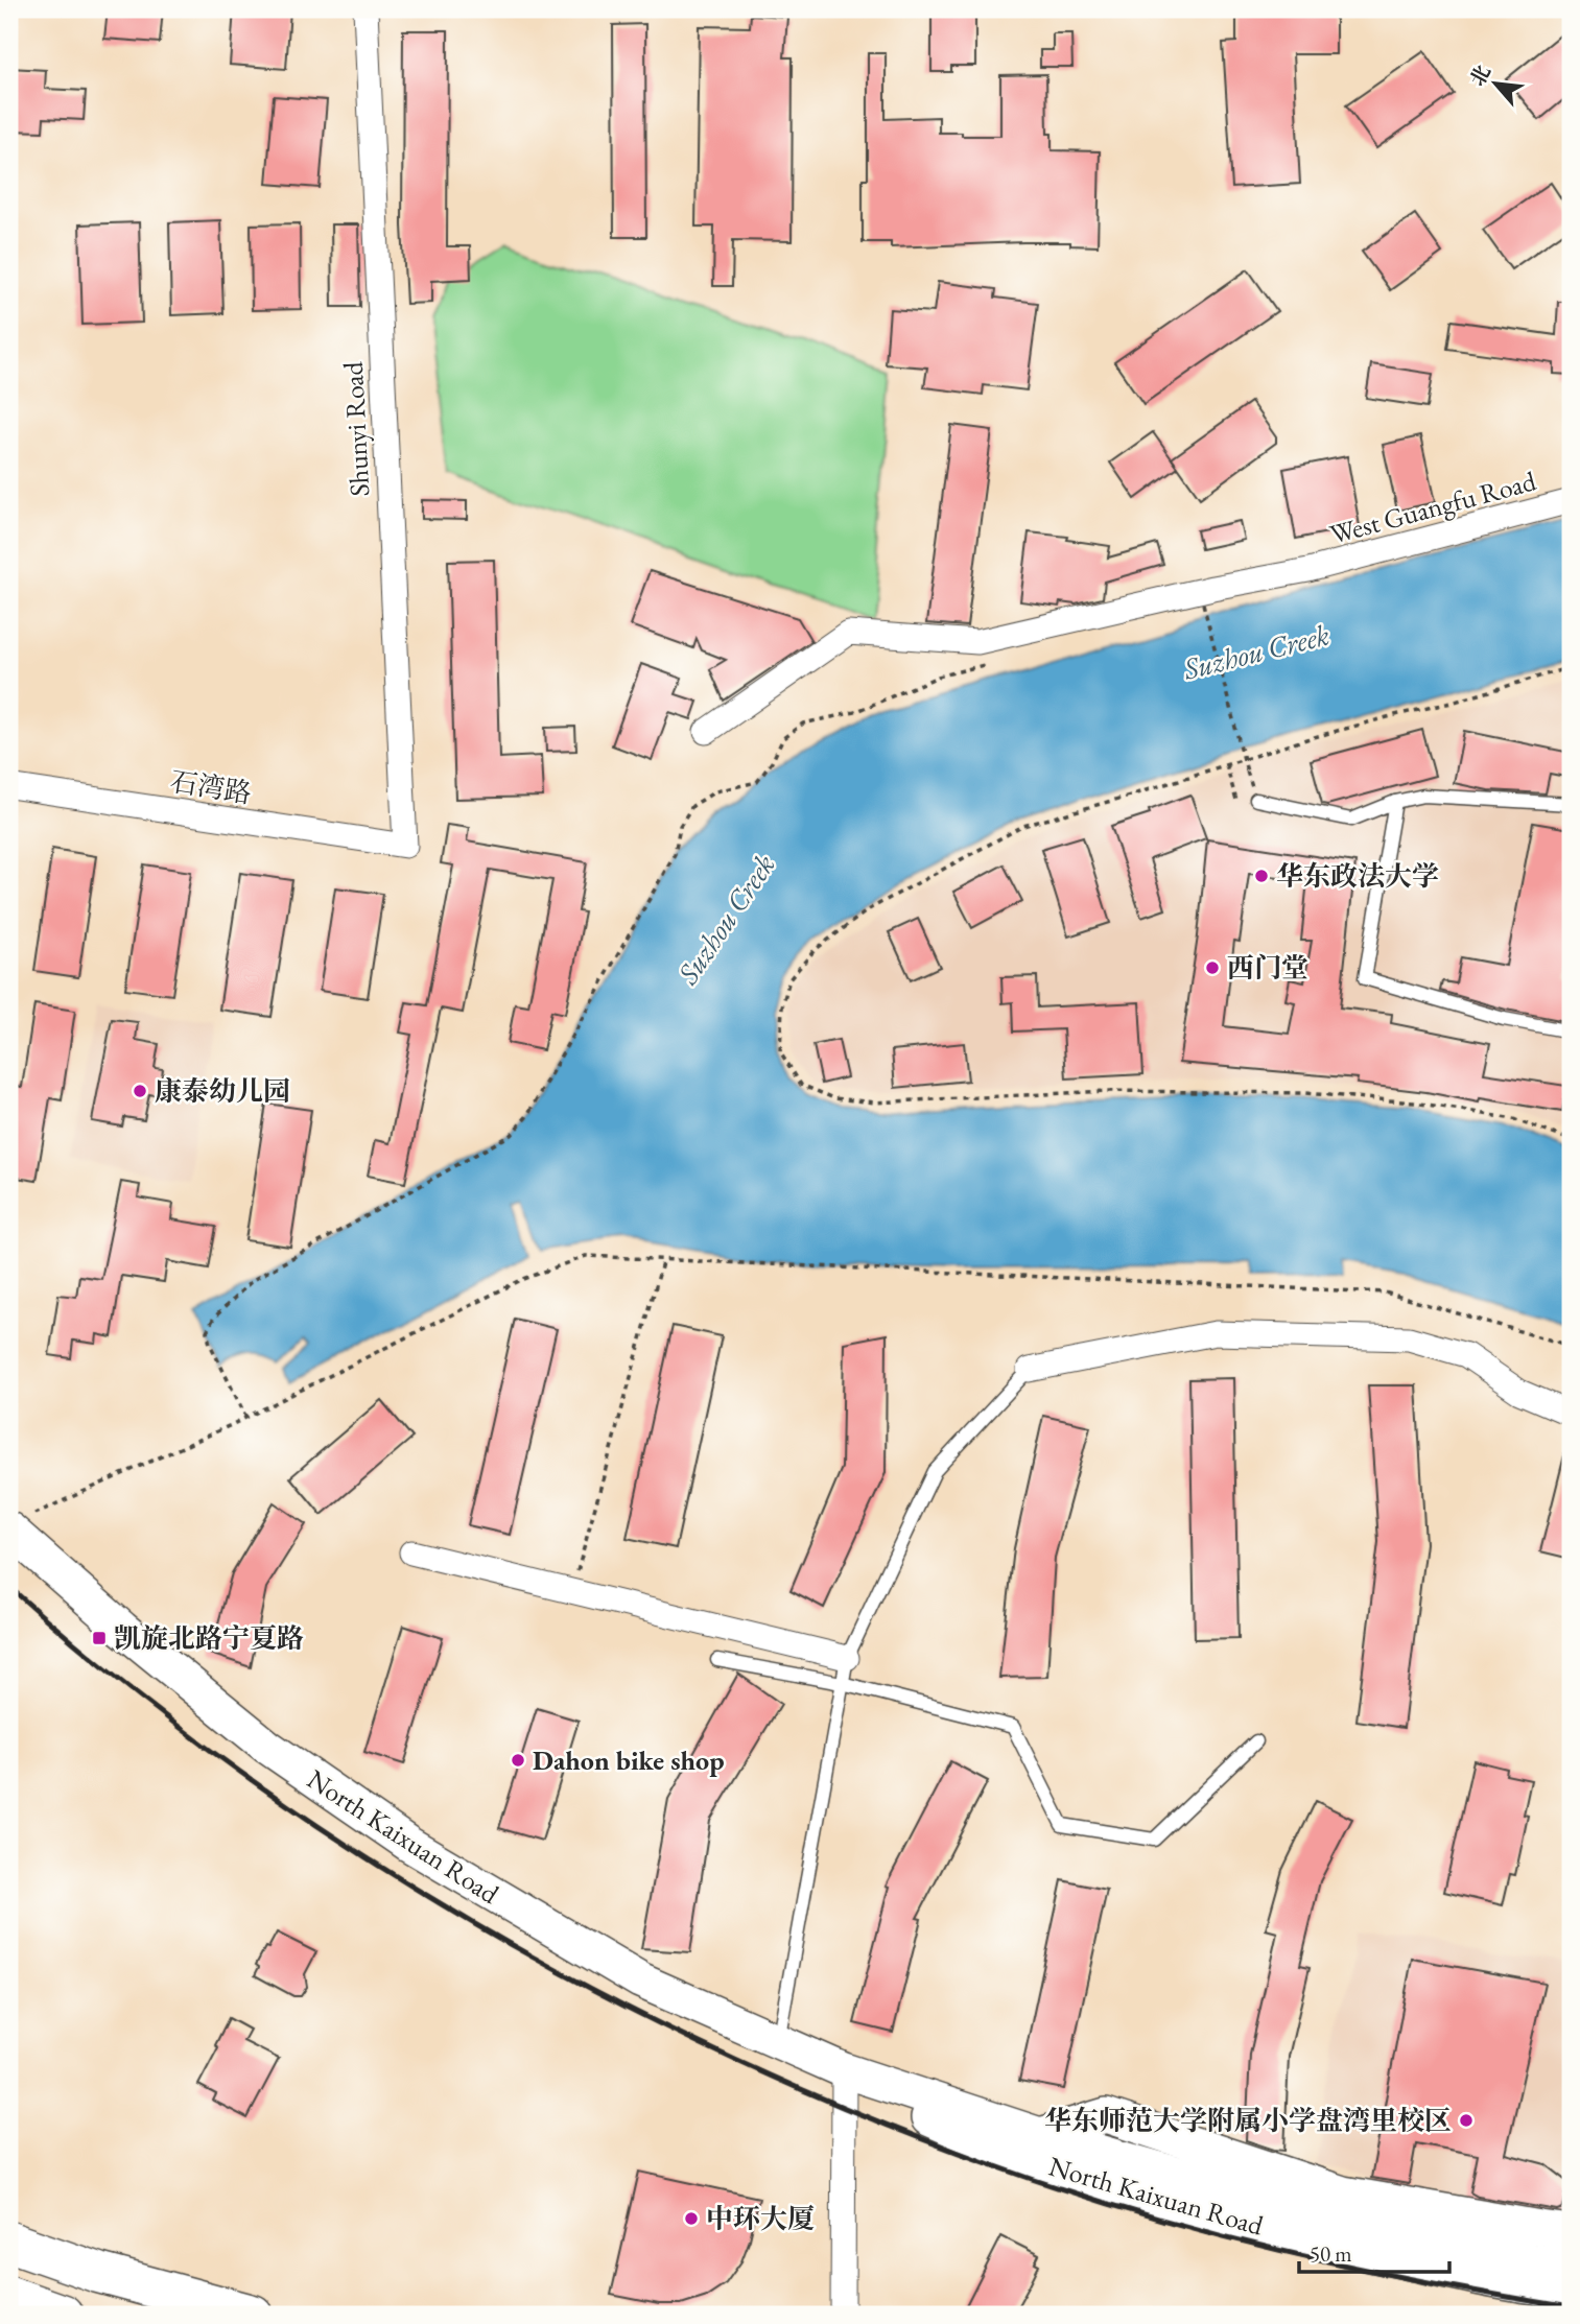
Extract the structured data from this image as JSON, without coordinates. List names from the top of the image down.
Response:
{
  "streets": {
    "street": [
      "Shunyi Road",
      "West Guangfu Road",
      "石湾路",
      "North Kaixuan Road"
    ]
  },
  "crossings": [
    ["Shunyi Road", "石湾路"]
  ],
  "water": ["Suzhou Creek"],
  "places": {
    "other": [
      "华东政法大学",
      "西门堂",
      "康泰幼儿园",
      "Dahon bike shop",
      "华东师范大学附属小学盘湾里校区",
      "中环大厦"
    ],
    "transit": ["凯旋北路宁夏路"]
  },
  "scale_bar": "50 m",
  "north": "top left"
}
